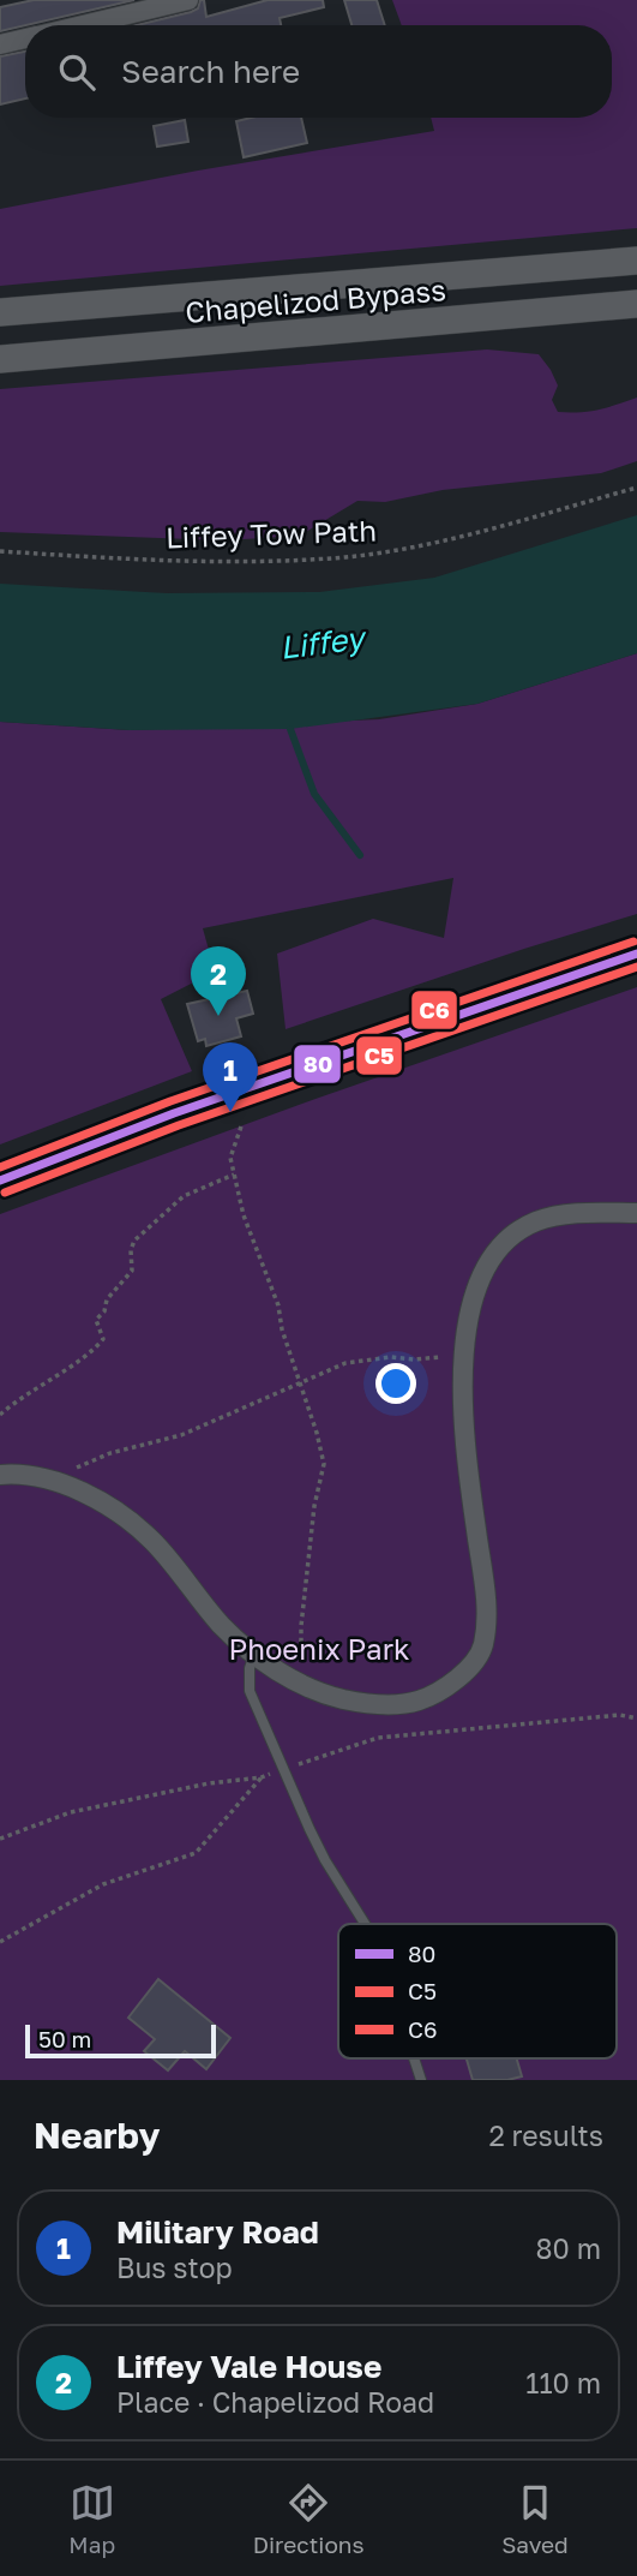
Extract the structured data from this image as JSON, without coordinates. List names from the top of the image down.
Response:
{
  "streets": {
    "main road": ["Chapelizod Bypass"],
    "path": ["Liffey Tow Path"]
  },
  "water": ["Liffey"],
  "parks": ["Phoenix Park"],
  "lines": ["transit line C6", "transit line 80", "transit line C5"],
  "legend": ["80", "C5", "C6"],
  "scale_bar": "50 m",
  "page": {
    "search": "Search here",
    "pins": ["2", "1"],
    "scale": "50 m",
    "heading": ["Nearby", "2 results"],
    "list": [
      {
        "mark": "1",
        "name": "Military Road",
        "note": "Bus stop",
        "value": "80 m"
      },
      {
        "mark": "2",
        "name": "Liffey Vale House",
        "note": "Place · Chapelizod Road",
        "value": "110 m"
      }
    ],
    "nav": ["Map", "Directions", "Saved"]
  }
}
